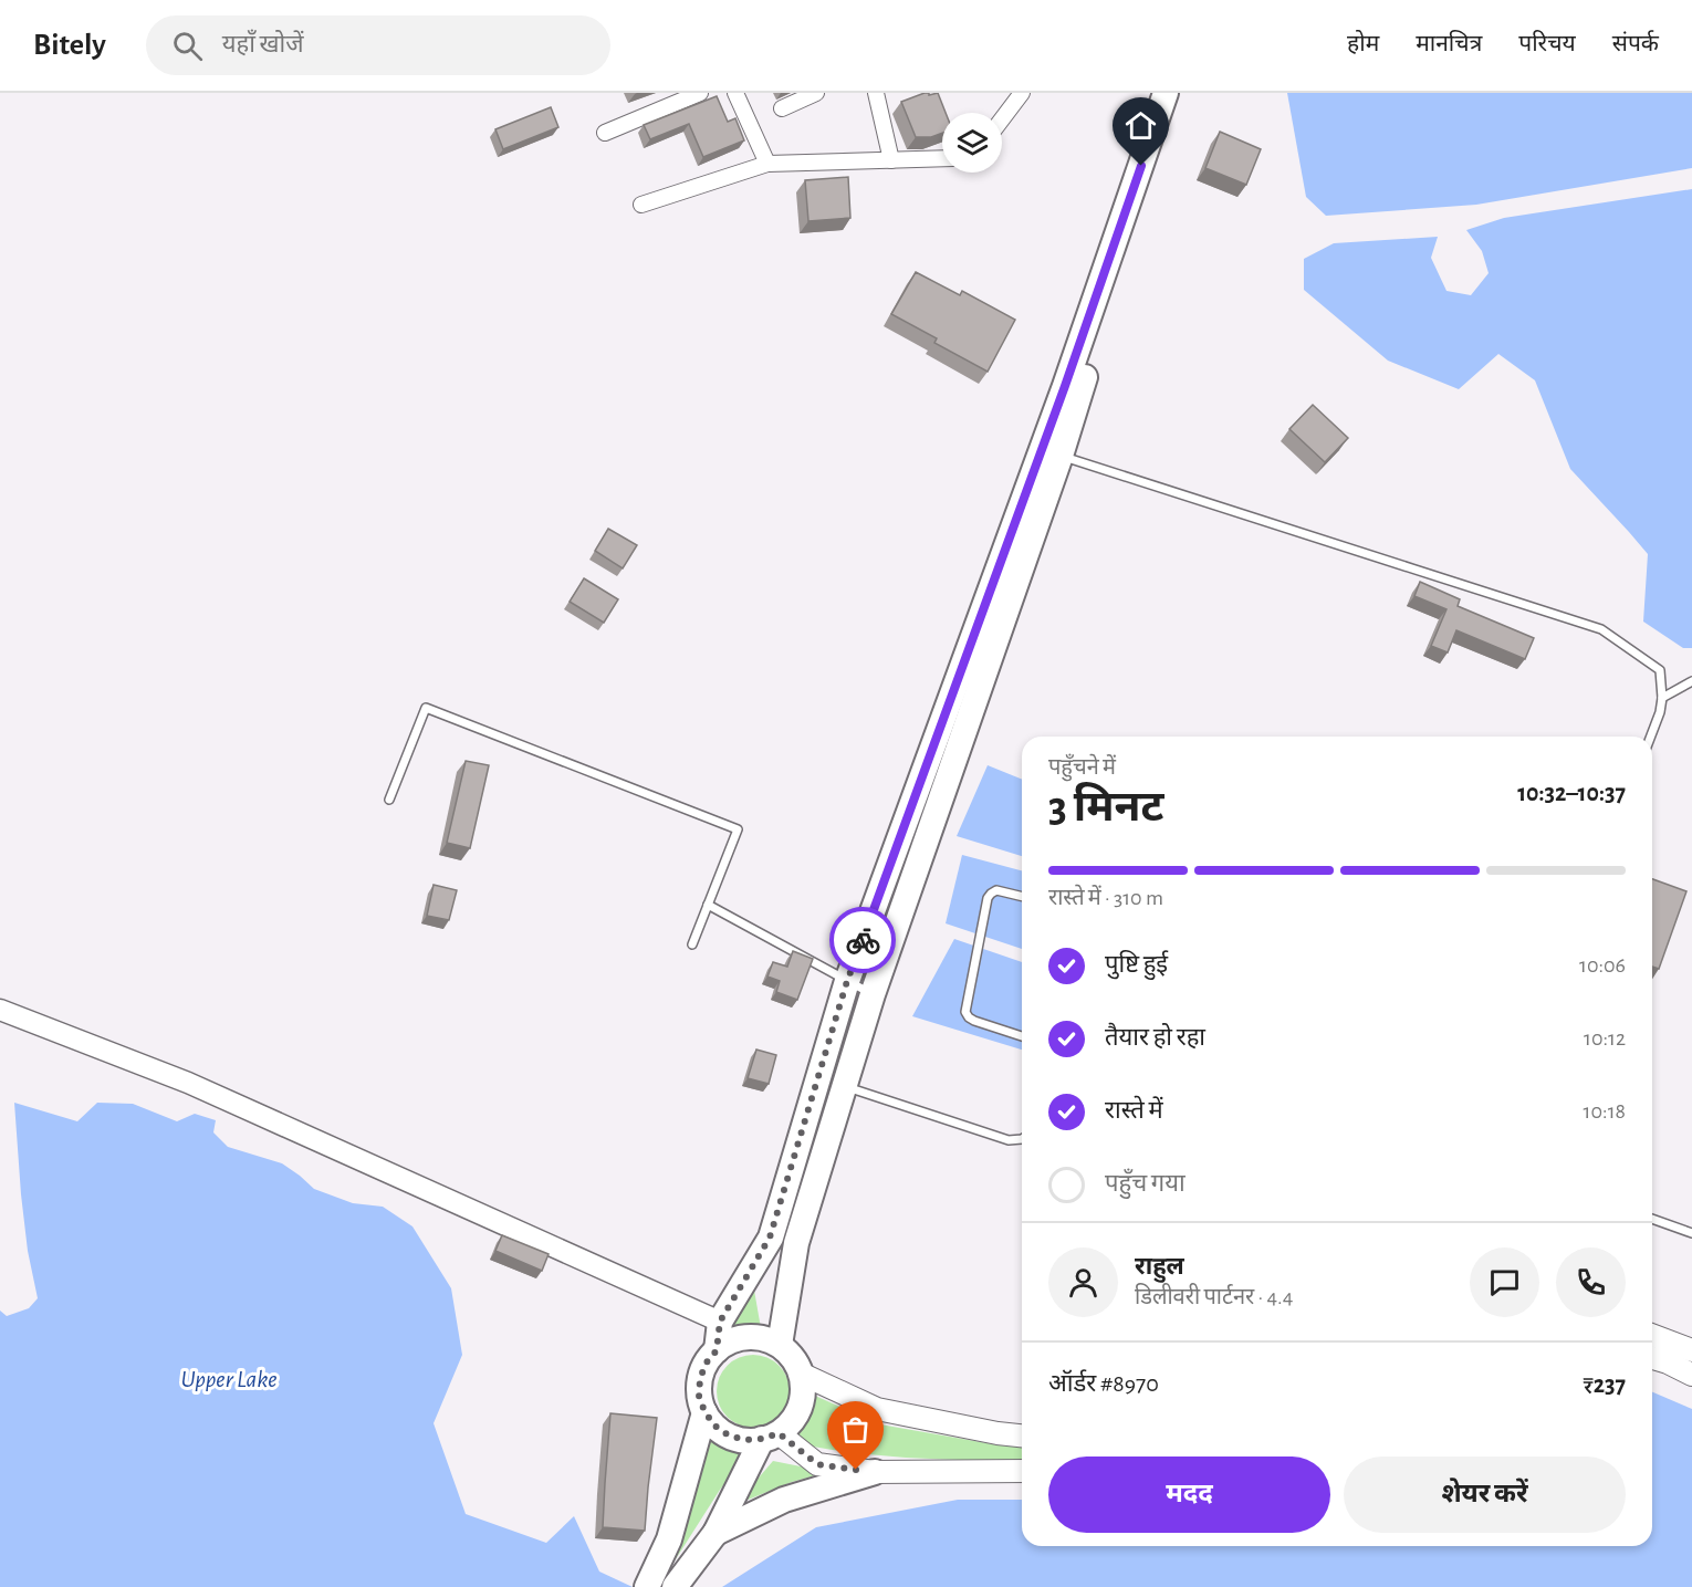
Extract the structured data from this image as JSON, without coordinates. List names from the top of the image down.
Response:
{
  "water": ["Upper Lake"],
  "page": {
    "header": "Bitely",
    "search": "यहाँ खोजें",
    "nav": [
      "होम",
      "मानचित्र",
      "परिचय",
      "संपर्क"
    ],
    "heading": ["3 मिनट", "पहुँचने में", "10:32–10:37"],
    "panel": [
      "राहुल",
      "डिलीवरी पार्टनर · 4.4",
      "ऑर्डर #8970",
      "₹237"
    ],
    "bar": "रास्ते में · 310 m",
    "list": [
      ["पुष्टि हुई", "10:06"],
      ["तैयार हो रहा", "10:12"],
      ["रास्ते में", "10:18"],
      "पहुँच गया"
    ],
    "buttons": ["मदद", "शेयर करें"]
  }
}
